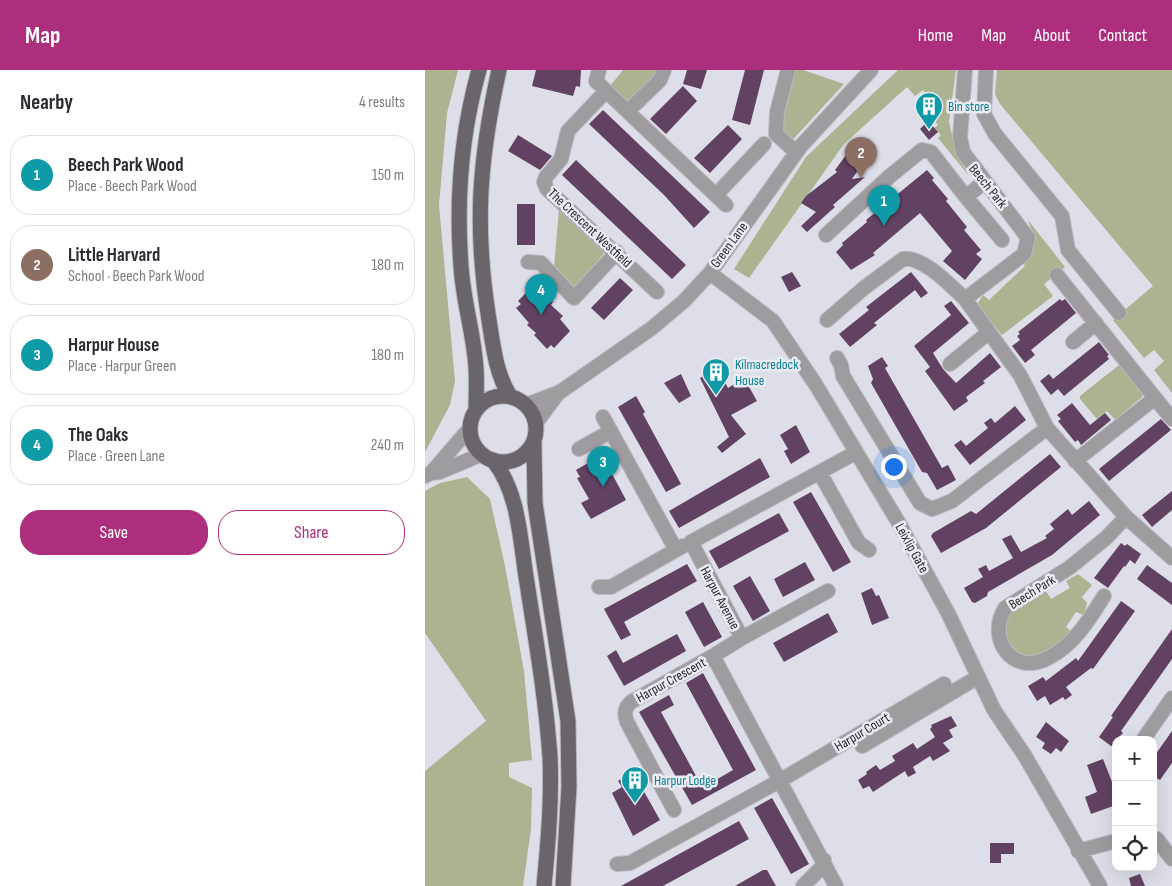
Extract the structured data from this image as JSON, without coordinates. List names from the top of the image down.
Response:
{
  "streets": {
    "street": [
      "Beech Park",
      "The Crescent Westfield",
      "Green Lane",
      "Leixlip Gate",
      "Harpur Avenue",
      "Harpur Crescent",
      "Harpur Court"
    ]
  },
  "crossings": [
    ["Green Lane", "Leixlip Gate"],
    ["Harpur Avenue", "Harpur Crescent"]
  ],
  "places": {
    "building": ["Bin store", "Kilmacredock House", "Harpur Lodge"]
  },
  "page": {
    "header": "Map",
    "nav": [
      "Home",
      "Map",
      "About",
      "Contact"
    ],
    "heading": ["Nearby", "4 results"],
    "list": [
      {
        "mark": "1",
        "name": "Beech Park Wood",
        "note": "Place · Beech Park Wood",
        "value": "150 m"
      },
      {
        "mark": "2",
        "name": "Little Harvard",
        "note": "School · Beech Park Wood",
        "value": "180 m"
      },
      {
        "mark": "3",
        "name": "Harpur House",
        "note": "Place · Harpur Green",
        "value": "180 m"
      },
      {
        "mark": "4",
        "name": "The Oaks",
        "note": "Place · Green Lane",
        "value": "240 m"
      }
    ],
    "pins": [
      "2",
      "1",
      "4",
      "3"
    ],
    "buttons": ["Save", "Share"],
    "map_buttons": ["+", "−"]
  }
}
